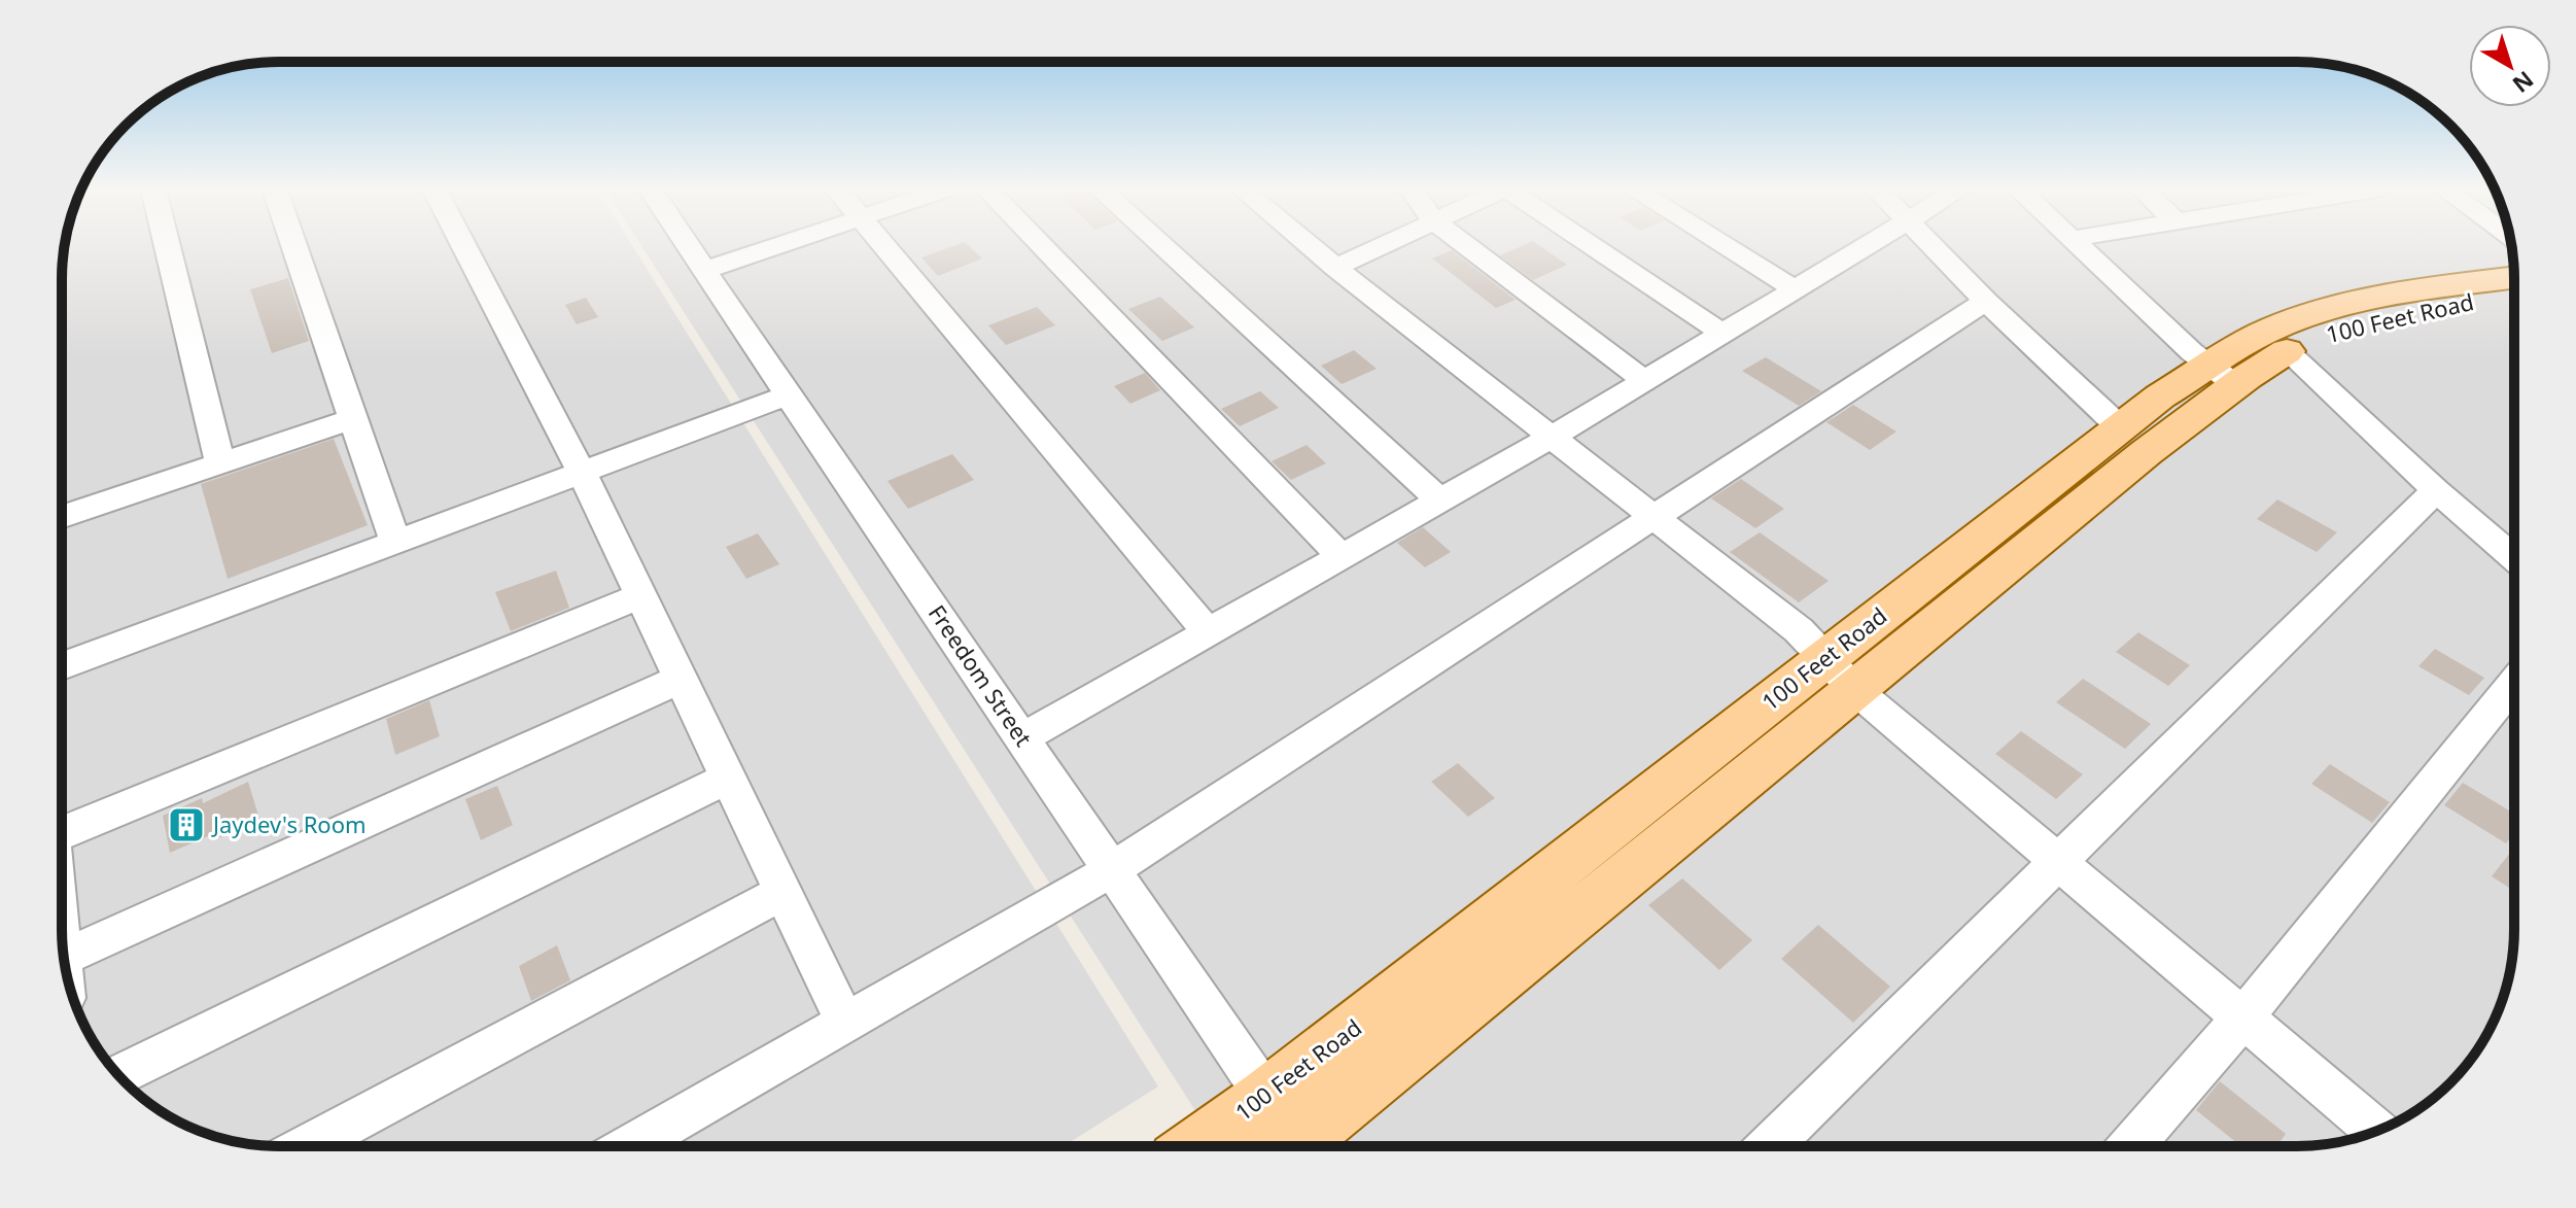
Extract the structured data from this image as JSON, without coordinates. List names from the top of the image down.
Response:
{
  "streets": {
    "main road": ["100 Feet Road"],
    "street": ["Freedom Street"]
  },
  "crossings": [
    ["100 Feet Road", "Freedom Street"]
  ],
  "places": {
    "building": ["Jaydev's Room"]
  },
  "north": "bottom right"
}
